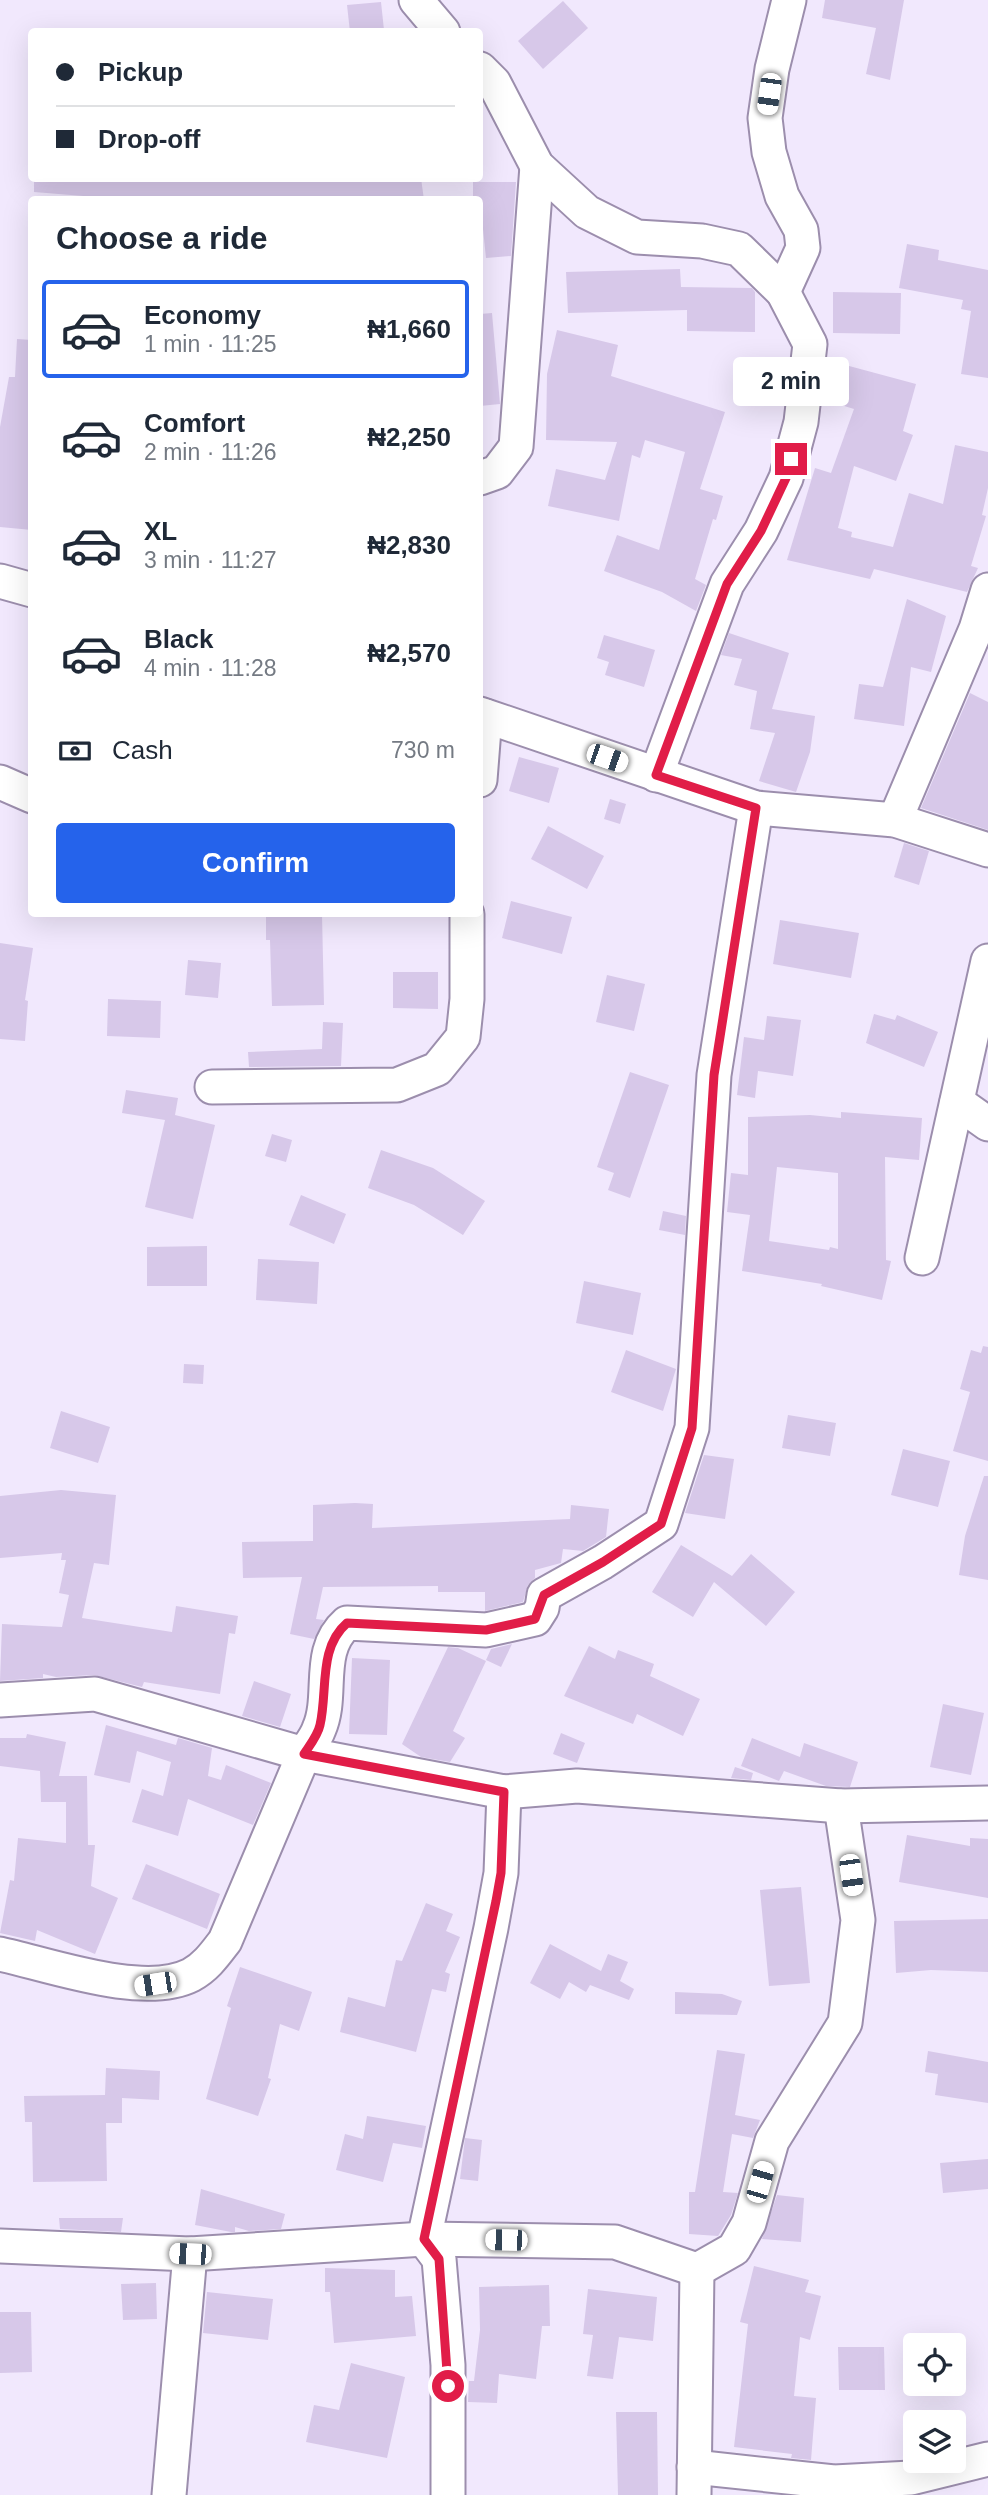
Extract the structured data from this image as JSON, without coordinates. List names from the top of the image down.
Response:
{
  "page": {
    "banner": ["Pickup", "Drop-off"],
    "heading": "Choose a ride",
    "list": [
      {
        "name": "Economy",
        "note": "1 min · 11:25",
        "value": "₦1,660"
      },
      {
        "name": "Comfort",
        "note": "2 min · 11:26",
        "value": "₦2,250"
      },
      {
        "name": "XL",
        "note": "3 min · 11:27",
        "value": "₦2,830"
      },
      {
        "name": "Black",
        "note": "4 min · 11:28",
        "value": "₦2,570"
      }
    ],
    "bubble": "2 min",
    "pay": ["Cash", "730 m"],
    "buttons": "Confirm"
  }
}
